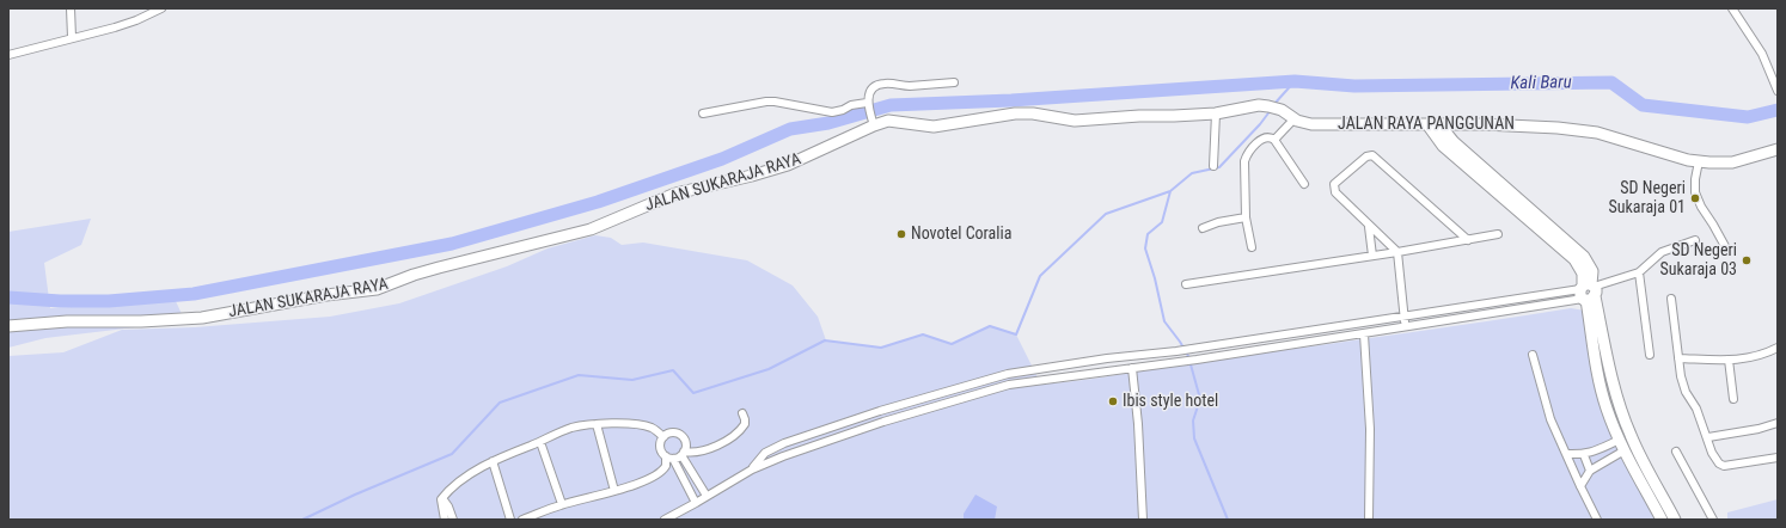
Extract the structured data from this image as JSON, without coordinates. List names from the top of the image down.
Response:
{
  "streets": {
    "street": ["JALAN RAYA PANGGUNAN", "JALAN SUKARAJA RAYA"]
  },
  "crossings": [
    ["JALAN RAYA PANGGUNAN", "JALAN SUKARAJA RAYA"]
  ],
  "water": ["Kali Baru"],
  "places": [
    "SD Negeri Sukaraja 01",
    "Novotel Coralia",
    "SD Negeri Sukaraja 03",
    "Ibis style hotel"
  ]
}
